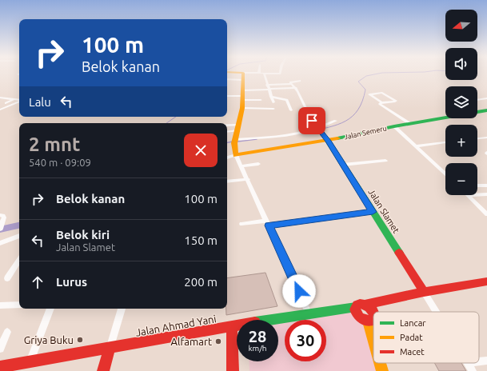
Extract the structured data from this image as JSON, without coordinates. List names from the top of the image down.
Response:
{
  "streets": {
    "street": ["Jalan Semeru", "Jalan Slamet", "Jalan Ahmad Yani"]
  },
  "crossings": [
    ["Jalan Semeru", "Jalan Slamet"]
  ],
  "places": ["Griya Buku", "Alfamart"],
  "legend": ["Lancar", "Padat", "Macet"],
  "north": "left",
  "page": {
    "map_buttons": ["+", "−"],
    "turn": ["100 m", "Belok kanan"],
    "then": "Lalu",
    "heading": ["2 mnt", "540 m · 09:09"],
    "list": [
      {
        "name": "Belok kanan",
        "value": "100 m"
      },
      {
        "name": "Belok kiri",
        "note": "Jalan Slamet",
        "value": "150 m"
      },
      {
        "name": "Lurus",
        "value": "200 m"
      }
    ],
    "speed": "28 km/h",
    "limit": "30"
  }
}
